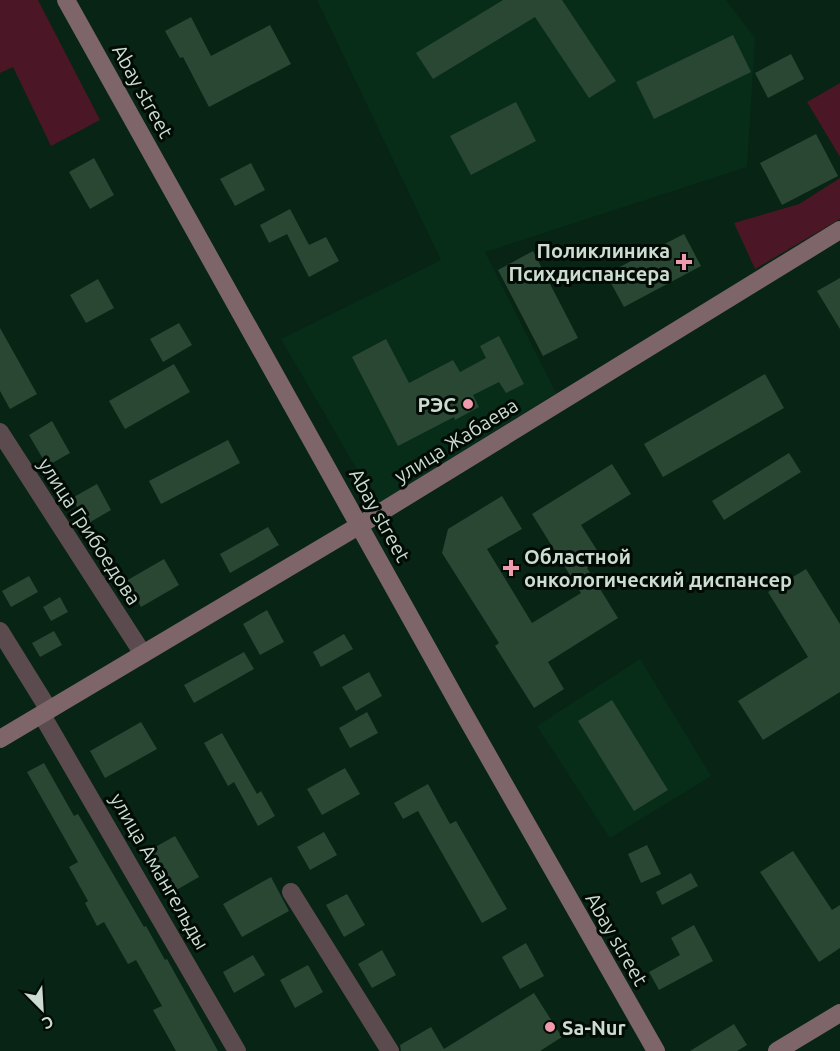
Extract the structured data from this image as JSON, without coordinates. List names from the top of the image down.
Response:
{
  "streets": {
    "street": [
      "Abay street",
      "улица Жабаева",
      "улица Грибоедова",
      "улица Амангельды"
    ]
  },
  "crossings": [
    ["Abay street", "улица Жабаева"],
    ["улица Жабаева", "улица Грибоедова"],
    ["улица Жабаева", "улица Амангельды"]
  ],
  "places": {
    "health": ["Поликлиника Психдиспансера", "Областной онкологический диспансер"],
    "other": ["РЭС", "Sa-Nur"]
  },
  "north": "bottom right"
}
